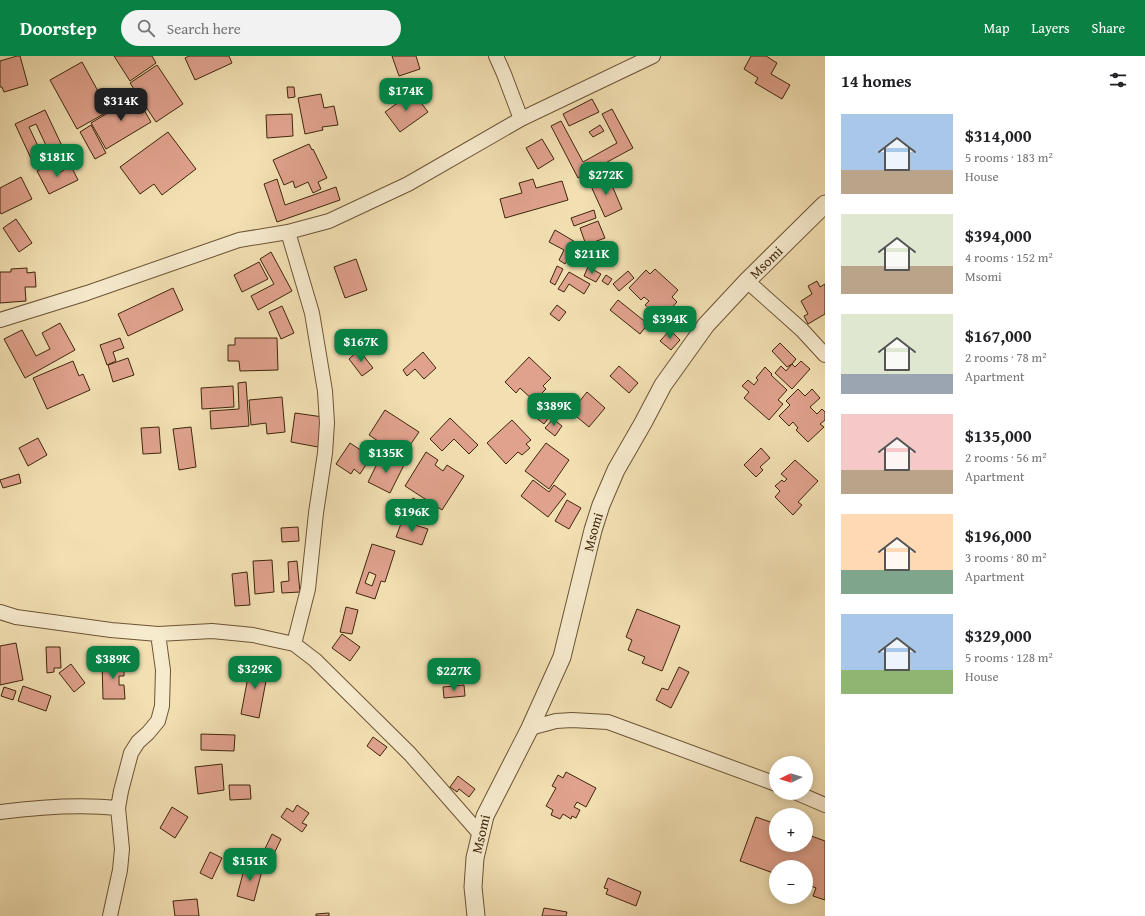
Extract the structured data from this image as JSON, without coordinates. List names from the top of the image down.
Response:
{
  "streets": {
    "street": ["Msomi"]
  },
  "north": "left",
  "page": {
    "header": "Doorstep",
    "search": "Search here",
    "nav": ["Map", "Layers", "Share"],
    "heading": "14 homes",
    "price": [
      "$174K",
      "$314K",
      "$181K",
      "$272K",
      "$211K",
      "$394K",
      "$167K",
      "$389K",
      "$135K",
      "$196K",
      "$389K",
      "$329K",
      "$227K",
      "$151K"
    ],
    "list": [
      {
        "name": "$314,000",
        "note": "5 rooms · 183 m² · House"
      },
      {
        "name": "$394,000",
        "note": "4 rooms · 152 m² · Msomi"
      },
      {
        "name": "$167,000",
        "note": "2 rooms · 78 m² · Apartment"
      },
      {
        "name": "$135,000",
        "note": "2 rooms · 56 m² · Apartment"
      },
      {
        "name": "$196,000",
        "note": "3 rooms · 80 m² · Apartment"
      },
      {
        "name": "$329,000",
        "note": "5 rooms · 128 m² · House"
      }
    ],
    "map_buttons": ["+", "−"]
  }
}
